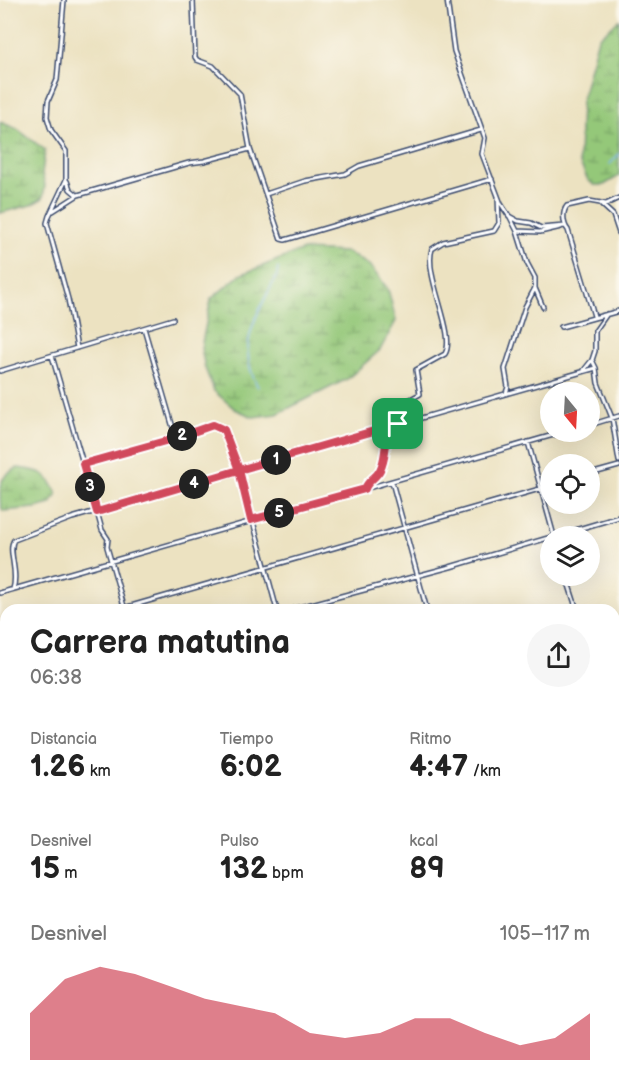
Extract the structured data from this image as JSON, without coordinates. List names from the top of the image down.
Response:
{
  "north": "bottom",
  "page": {
    "pins": [
      "2",
      "1",
      "4",
      "3",
      "5"
    ],
    "heading": ["Carrera matutina", "06:38"],
    "stats": [
      ["Distancia", "1.26 km"],
      ["Tiempo", "6:02"],
      ["Ritmo", "4:47 /km"],
      ["Desnivel", "15 m"],
      ["Pulso", "132 bpm"],
      ["kcal", "89"]
    ],
    "chart": ["Desnivel", "105–117 m"]
  }
}
